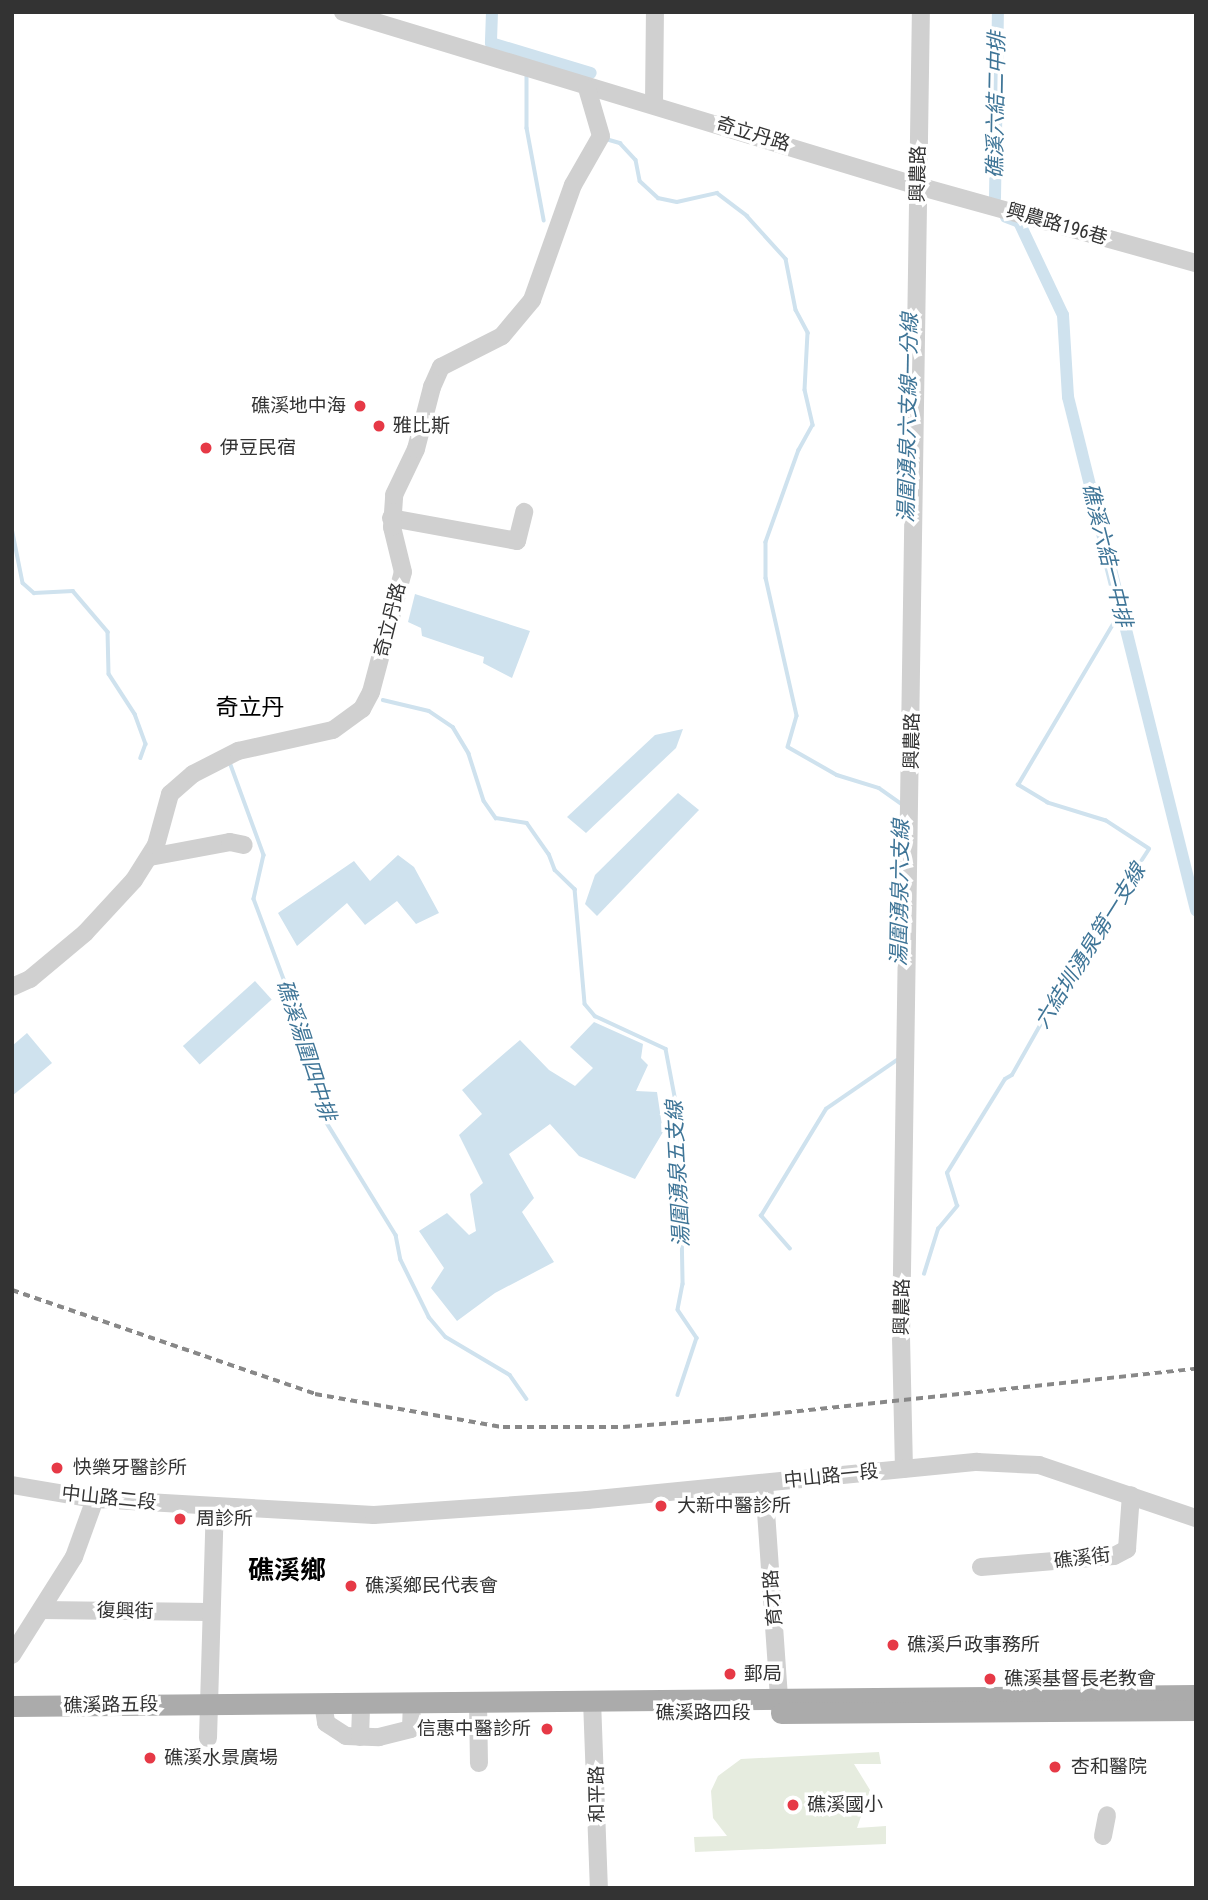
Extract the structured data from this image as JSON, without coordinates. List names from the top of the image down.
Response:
{
  "streets": {
    "main road": ["礁溪路五段", "礁溪路四段"],
    "street": [
      "奇立丹路",
      "興農路",
      "興農路196巷",
      "中山路一段",
      "中山路二段",
      "礁溪街",
      "育才路",
      "復興街",
      "和平路"
    ]
  },
  "crossings": [
    ["奇立丹路", "興農路"],
    ["奇立丹路", "興農路196巷"],
    ["興農路", "興農路196巷"],
    ["興農路", "中山路一段"],
    ["中山路一段", "中山路二段"],
    ["中山路一段", "礁溪街"],
    ["中山路一段", "育才路"],
    ["育才路", "礁溪路四段"],
    ["礁溪路五段", "礁溪路四段"],
    ["礁溪路四段", "和平路"]
  ],
  "districts": ["奇立丹", "礁溪鄉"],
  "water": [
    "礁溪六結二中排",
    "湯圍湧泉六支線一分線",
    "礁溪六結一中排",
    "湯圍湧泉六支線",
    "六結圳湧泉第一支線",
    "礁溪湯圍四中排",
    "湯圍湧泉五支線"
  ],
  "places": [
    "礁溪地中海",
    "雅比斯",
    "伊豆民宿",
    "快樂牙醫診所",
    "大新中醫診所",
    "周診所",
    "礁溪鄉民代表會",
    "礁溪戶政事務所",
    "郵局",
    "礁溪基督長老教會",
    "信惠中醫診所",
    "礁溪水景廣場",
    "杏和醫院",
    "礁溪國小"
  ]
}
